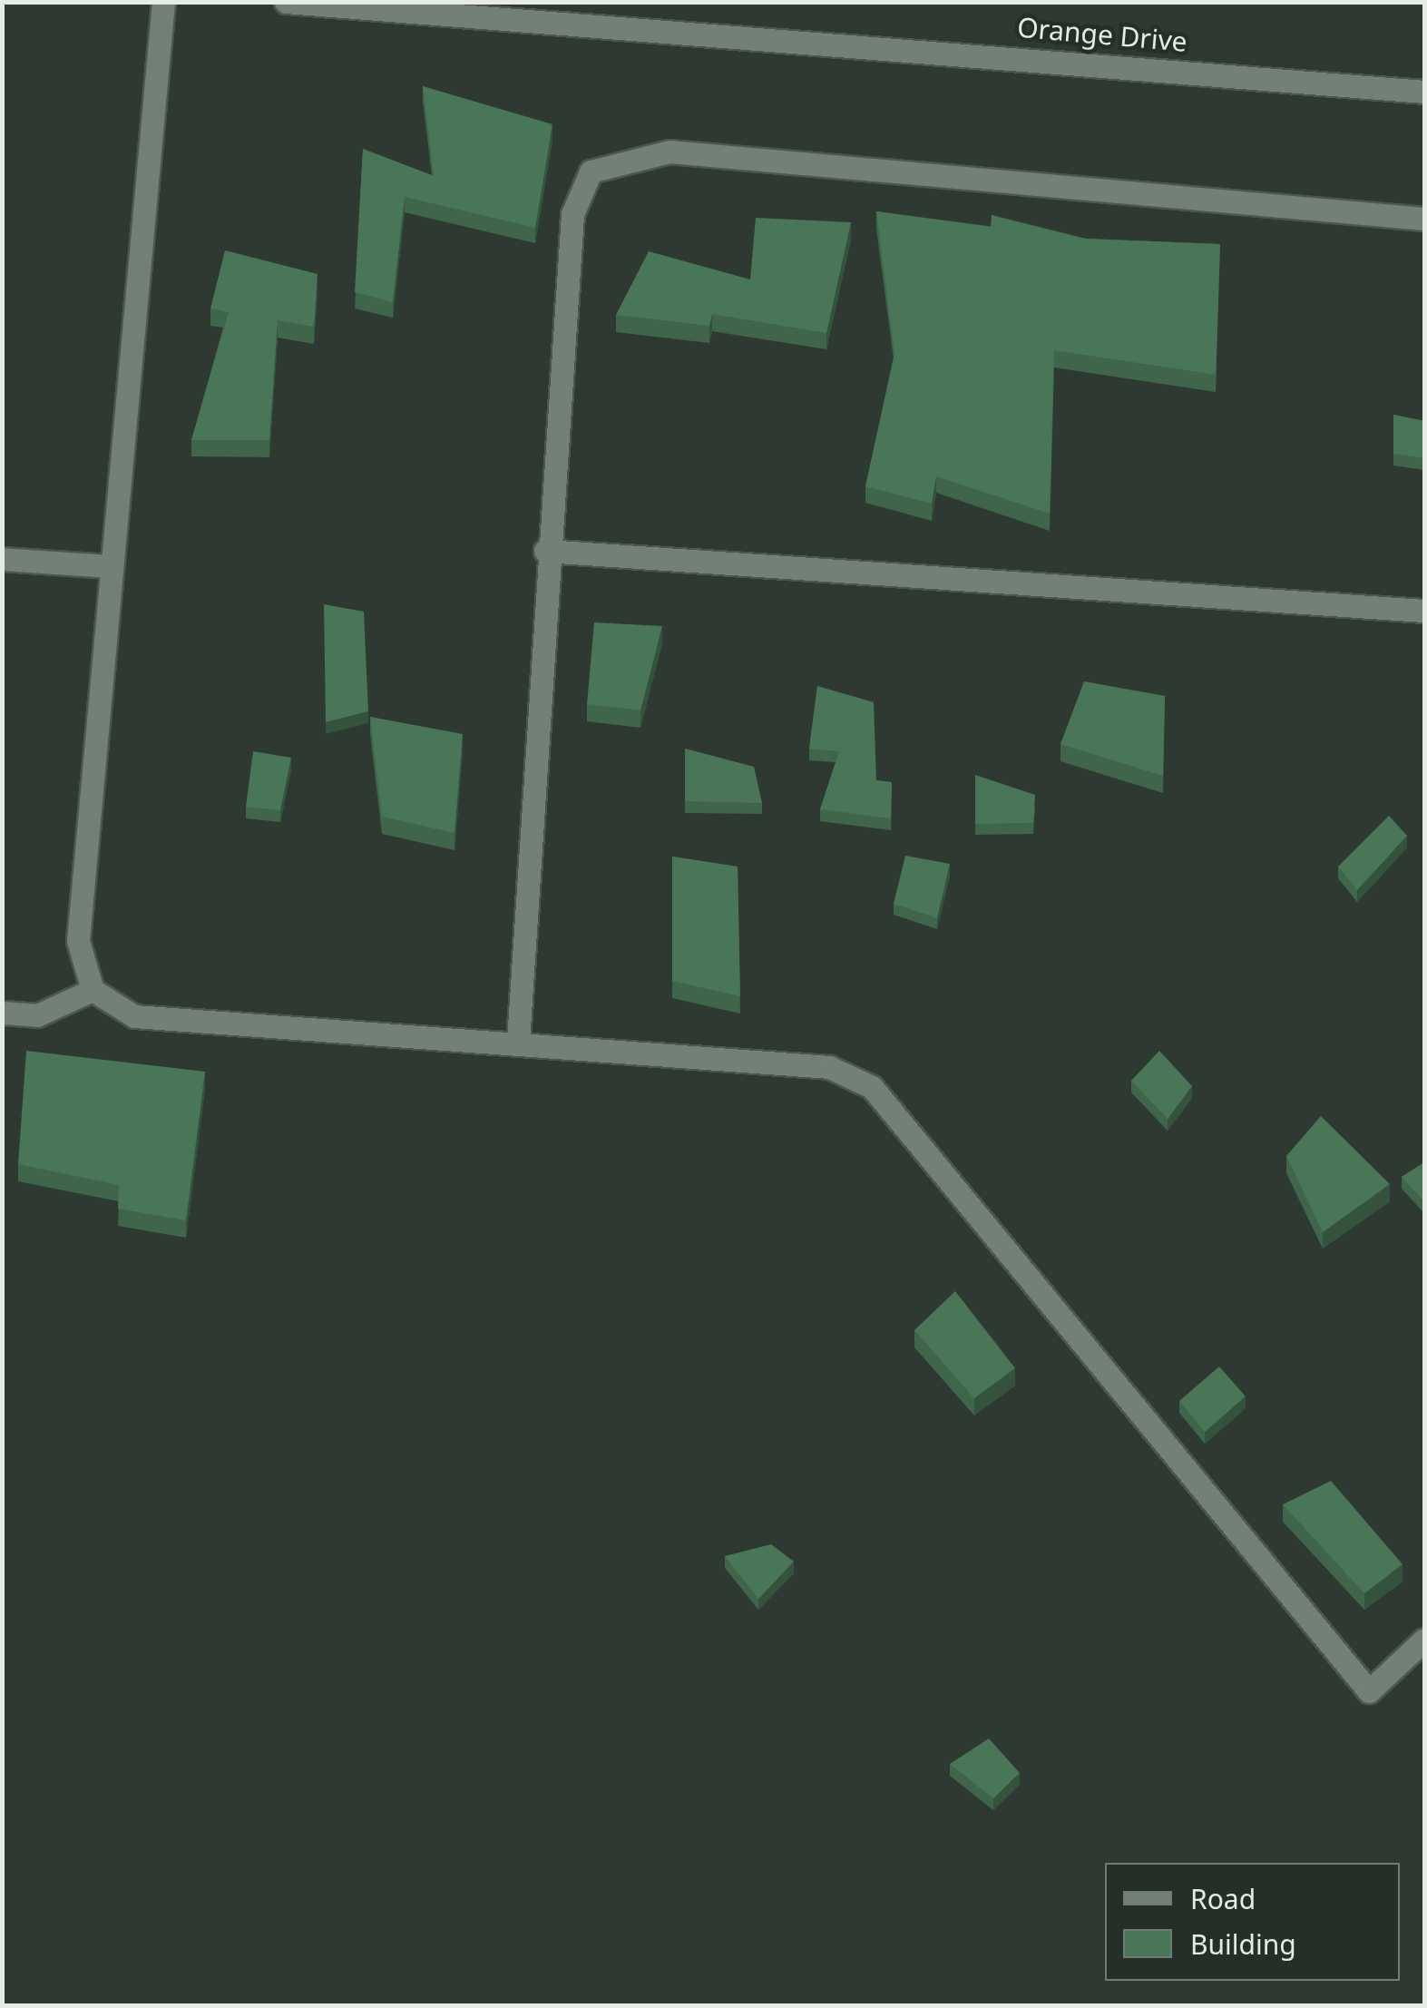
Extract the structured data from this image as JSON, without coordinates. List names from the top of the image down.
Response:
{
  "streets": {
    "street": ["Orange Drive"]
  },
  "legend": ["Road", "Building"]
}
